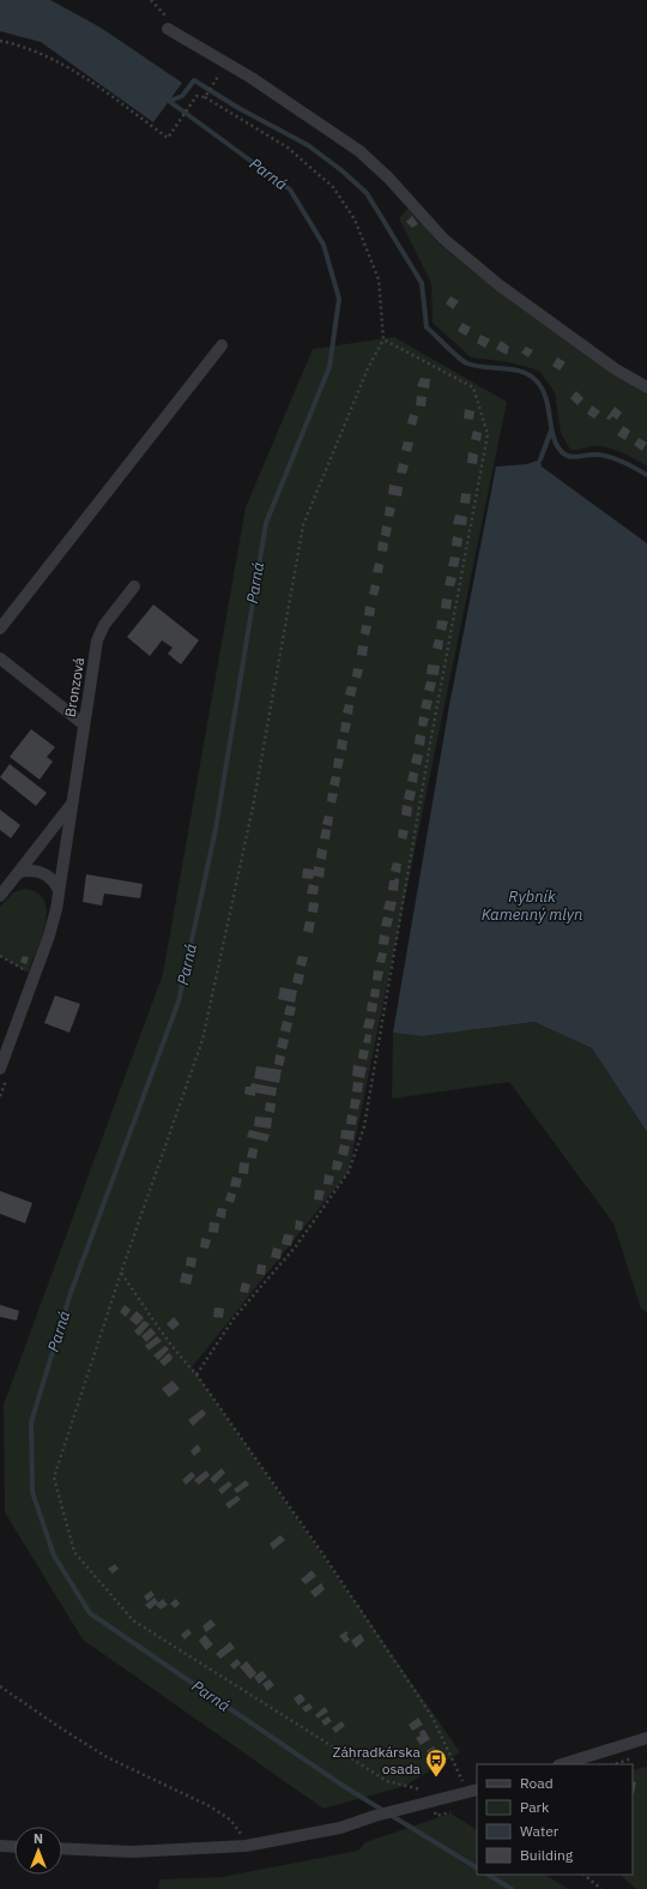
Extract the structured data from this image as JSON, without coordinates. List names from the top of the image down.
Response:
{
  "streets": {
    "street": ["Bronzová"]
  },
  "water": ["Parná", "Rybník Kamenný mlyn"],
  "places": {
    "bus stop": ["Záhradkárska osada"]
  },
  "legend": [
    "Road",
    "Park",
    "Water",
    "Building"
  ],
  "north": "top"
}
